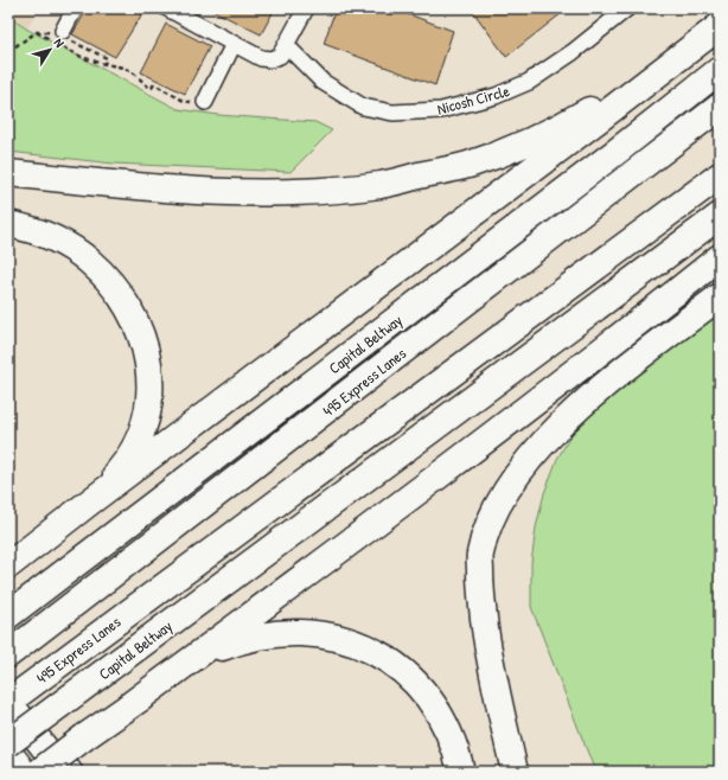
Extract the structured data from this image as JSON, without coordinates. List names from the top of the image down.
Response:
{
  "streets": {
    "highway": ["Capital Beltway", "495 Express Lanes"],
    "street": ["Nicosh Circle"]
  },
  "north": "top right"
}
